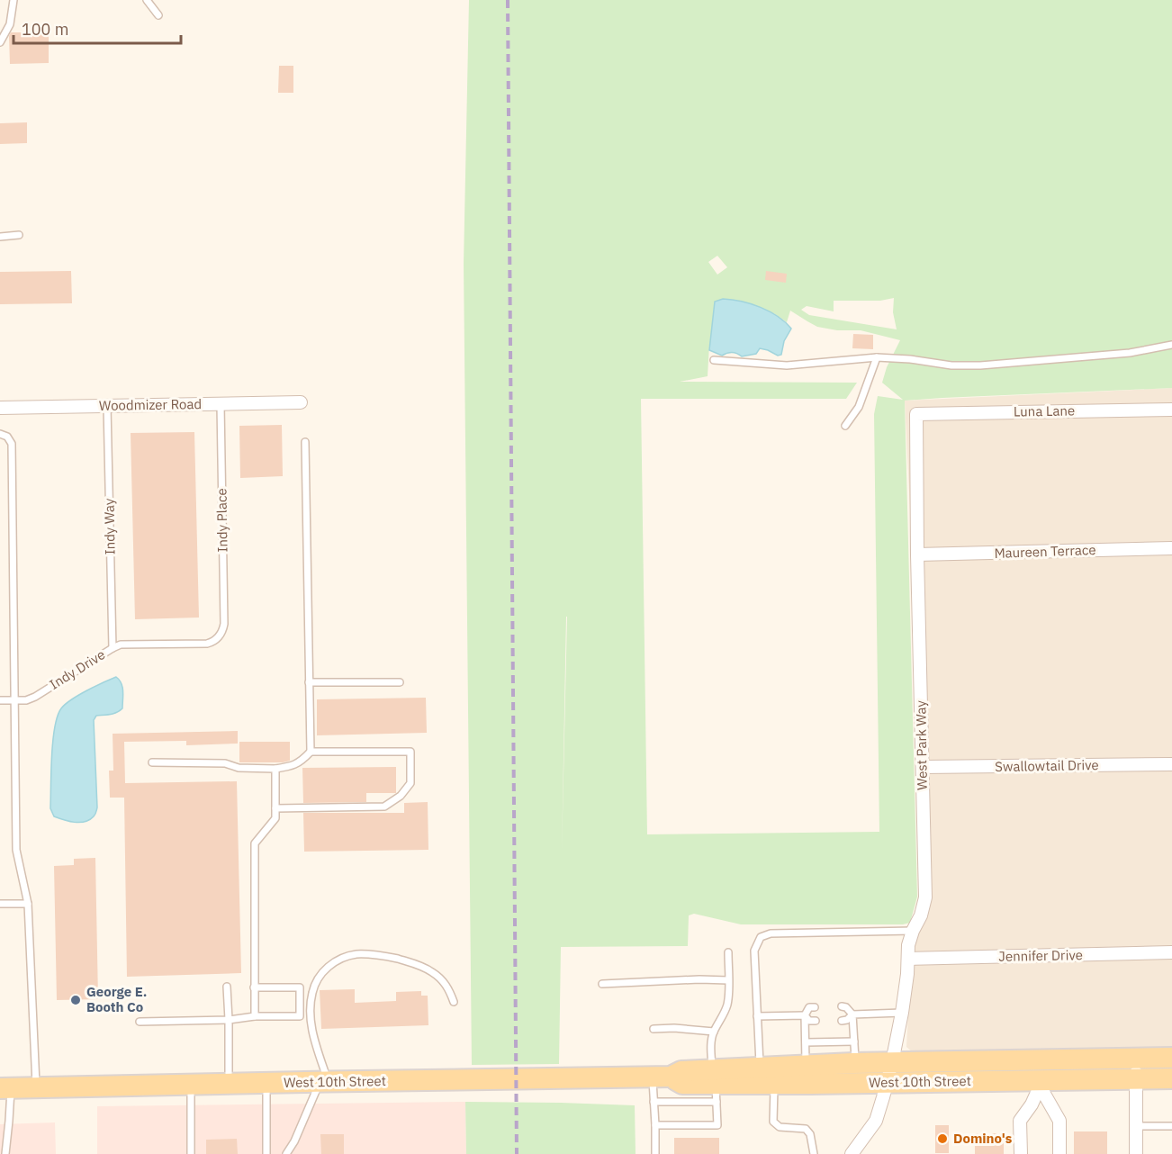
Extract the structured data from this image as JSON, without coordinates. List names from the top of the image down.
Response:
{
  "streets": {
    "main road": ["West 10th Street"],
    "street": [
      "Woodmizer Road",
      "Luna Lane",
      "Maureen Terrace",
      "West Park Way",
      "Swallowtail Drive",
      "Jennifer Drive"
    ],
    "lane": ["Indy Place", "Indy Way", "Indy Drive"]
  },
  "crossings": [
    ["Woodmizer Road", "Indy Place"],
    ["Woodmizer Road", "Indy Way"],
    ["Luna Lane", "West Park Way"],
    ["Indy Place", "Indy Drive"],
    ["Indy Way", "Indy Drive"],
    ["Maureen Terrace", "West Park Way"],
    ["West Park Way", "Swallowtail Drive"],
    ["West Park Way", "Jennifer Drive"],
    ["West Park Way", "West 10th Street"]
  ],
  "places": ["George E. Booth Co", "Domino's"],
  "scale_bar": "100 m"
}
